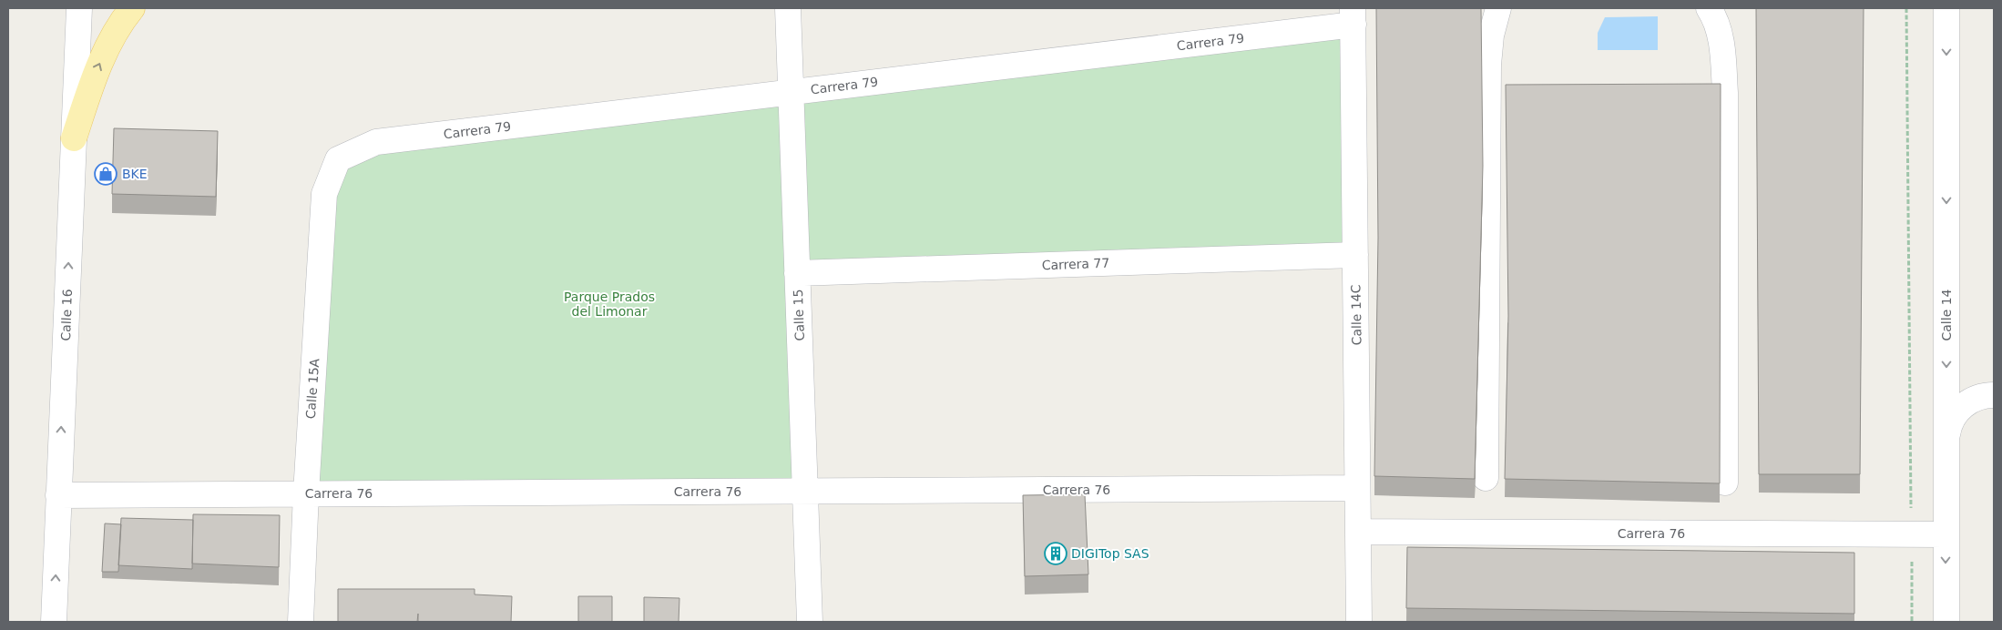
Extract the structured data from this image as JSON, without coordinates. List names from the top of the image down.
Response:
{
  "streets": {
    "street": [
      "Carrera 79",
      "Carrera 77",
      "Calle 16",
      "Calle 15",
      "Calle 14C",
      "Calle 14",
      "Calle 15A",
      "Carrera 76"
    ]
  },
  "crossings": [
    ["Carrera 79", "Calle 15"],
    ["Carrera 79", "Calle 14C"],
    ["Carrera 79", "Calle 15A"],
    ["Carrera 77", "Calle 15"],
    ["Carrera 77", "Calle 14C"],
    ["Calle 16", "Carrera 76"],
    ["Calle 15", "Carrera 76"],
    ["Calle 14C", "Carrera 76"],
    ["Calle 14", "Carrera 76"],
    ["Calle 15A", "Carrera 76"]
  ],
  "one_way": ["Calle 16"],
  "parks": ["Parque Prados del Limonar"],
  "places": {
    "shop": ["BKE"],
    "building": ["DIGITop SAS"]
  }
}
